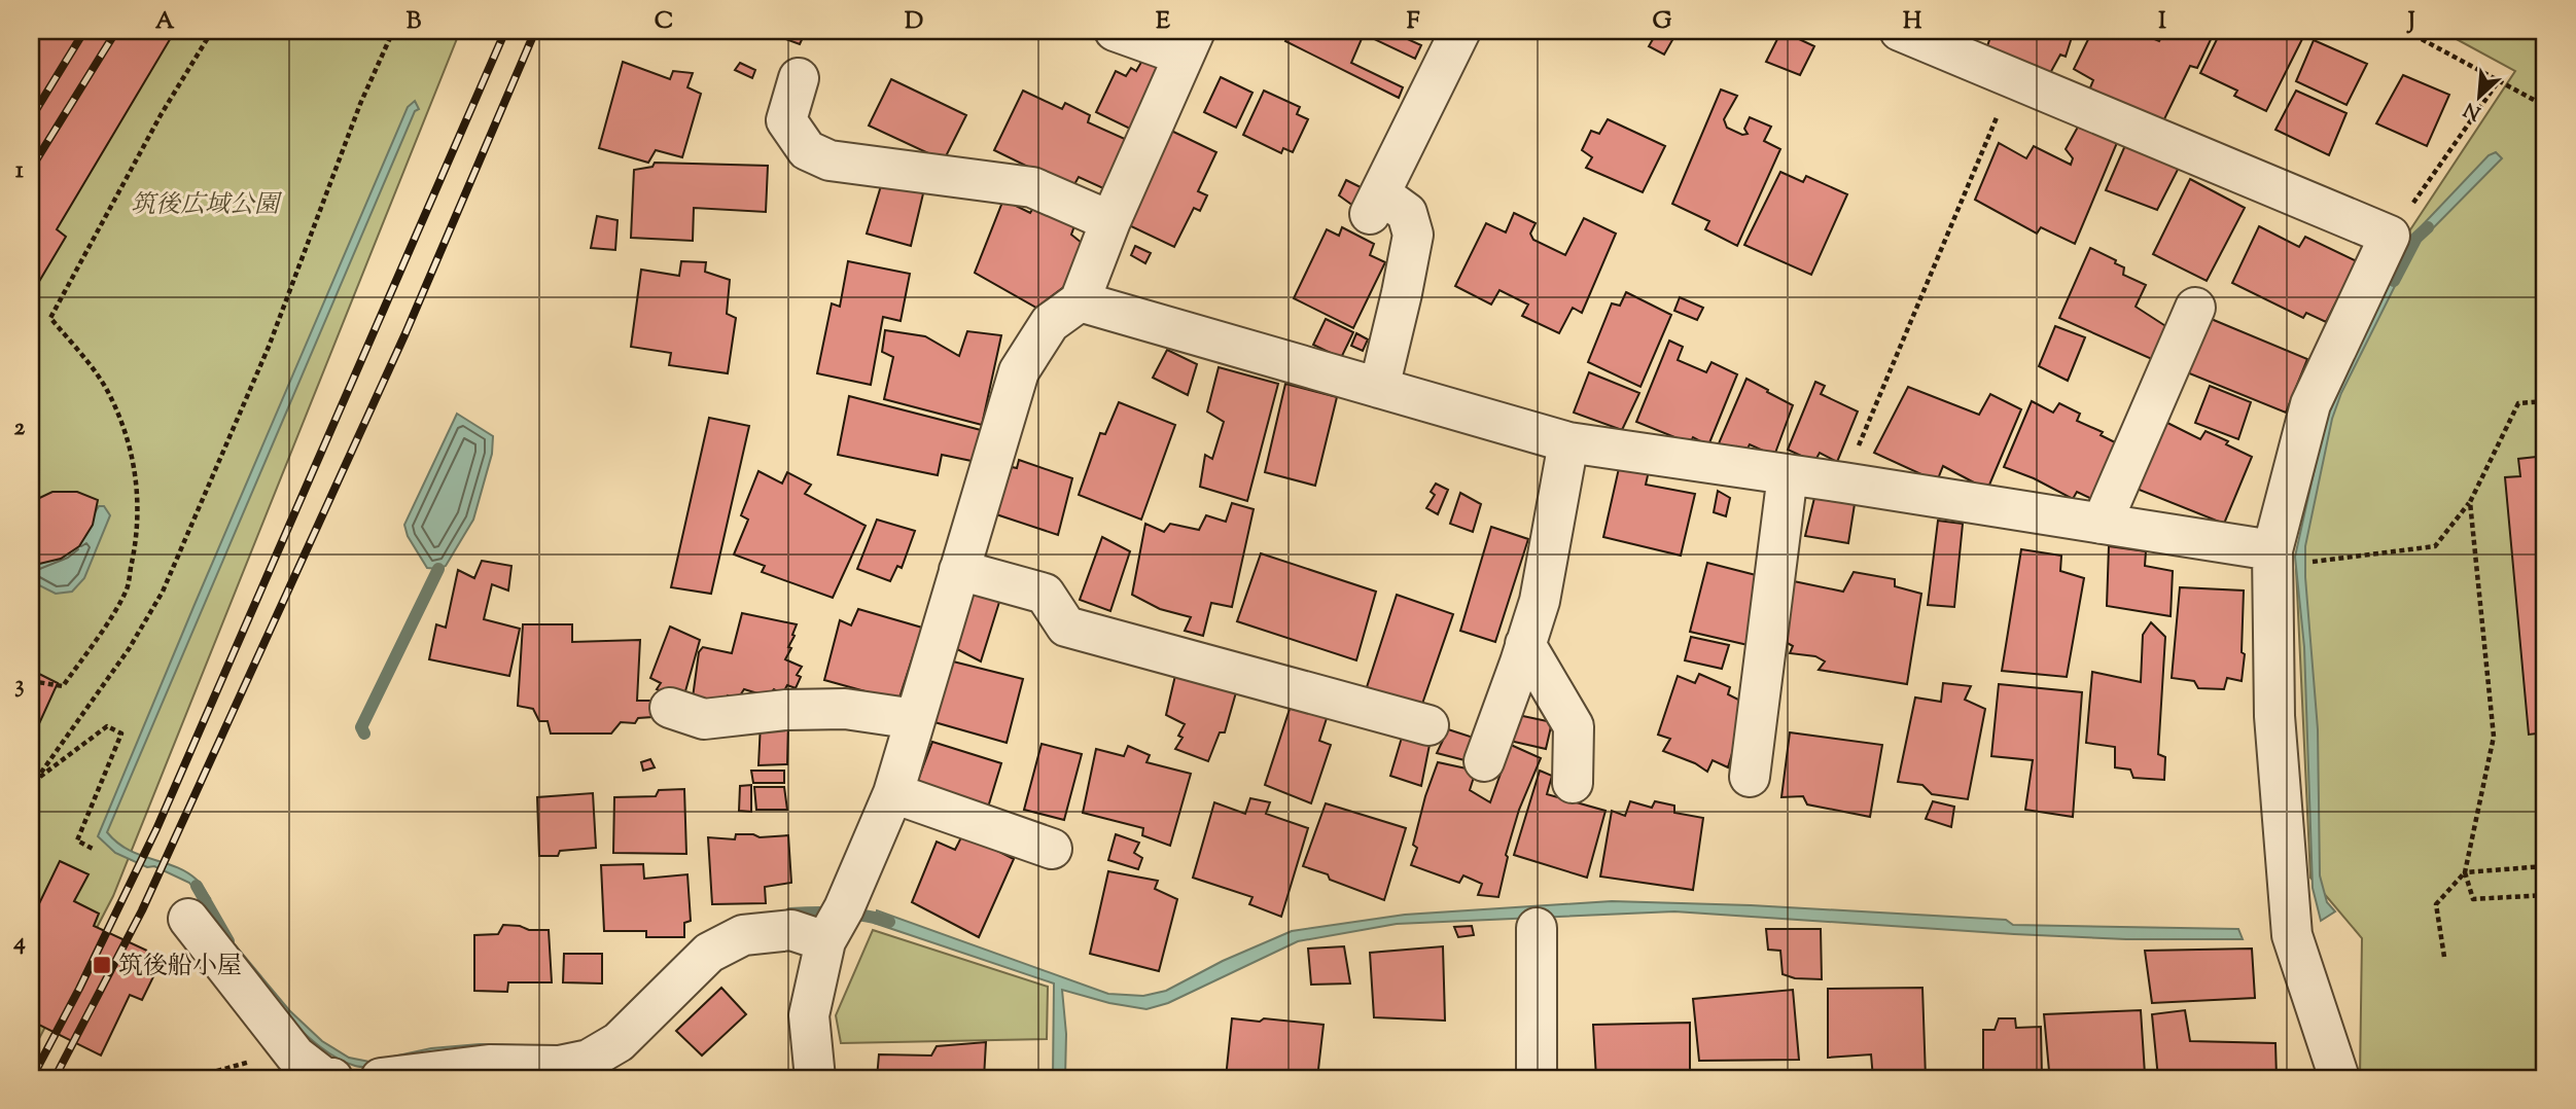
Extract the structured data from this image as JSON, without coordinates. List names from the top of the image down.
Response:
{
  "parks": ["筑後広域公園"],
  "places": {
    "transit": ["筑後船小屋"]
  },
  "north": "bottom left",
  "grid": {
    "columns": [
      "A",
      "B",
      "C",
      "D",
      "E",
      "F",
      "G",
      "H",
      "I",
      "J"
    ],
    "rows": [
      "1",
      "2",
      "3",
      "4"
    ]
  }
}
